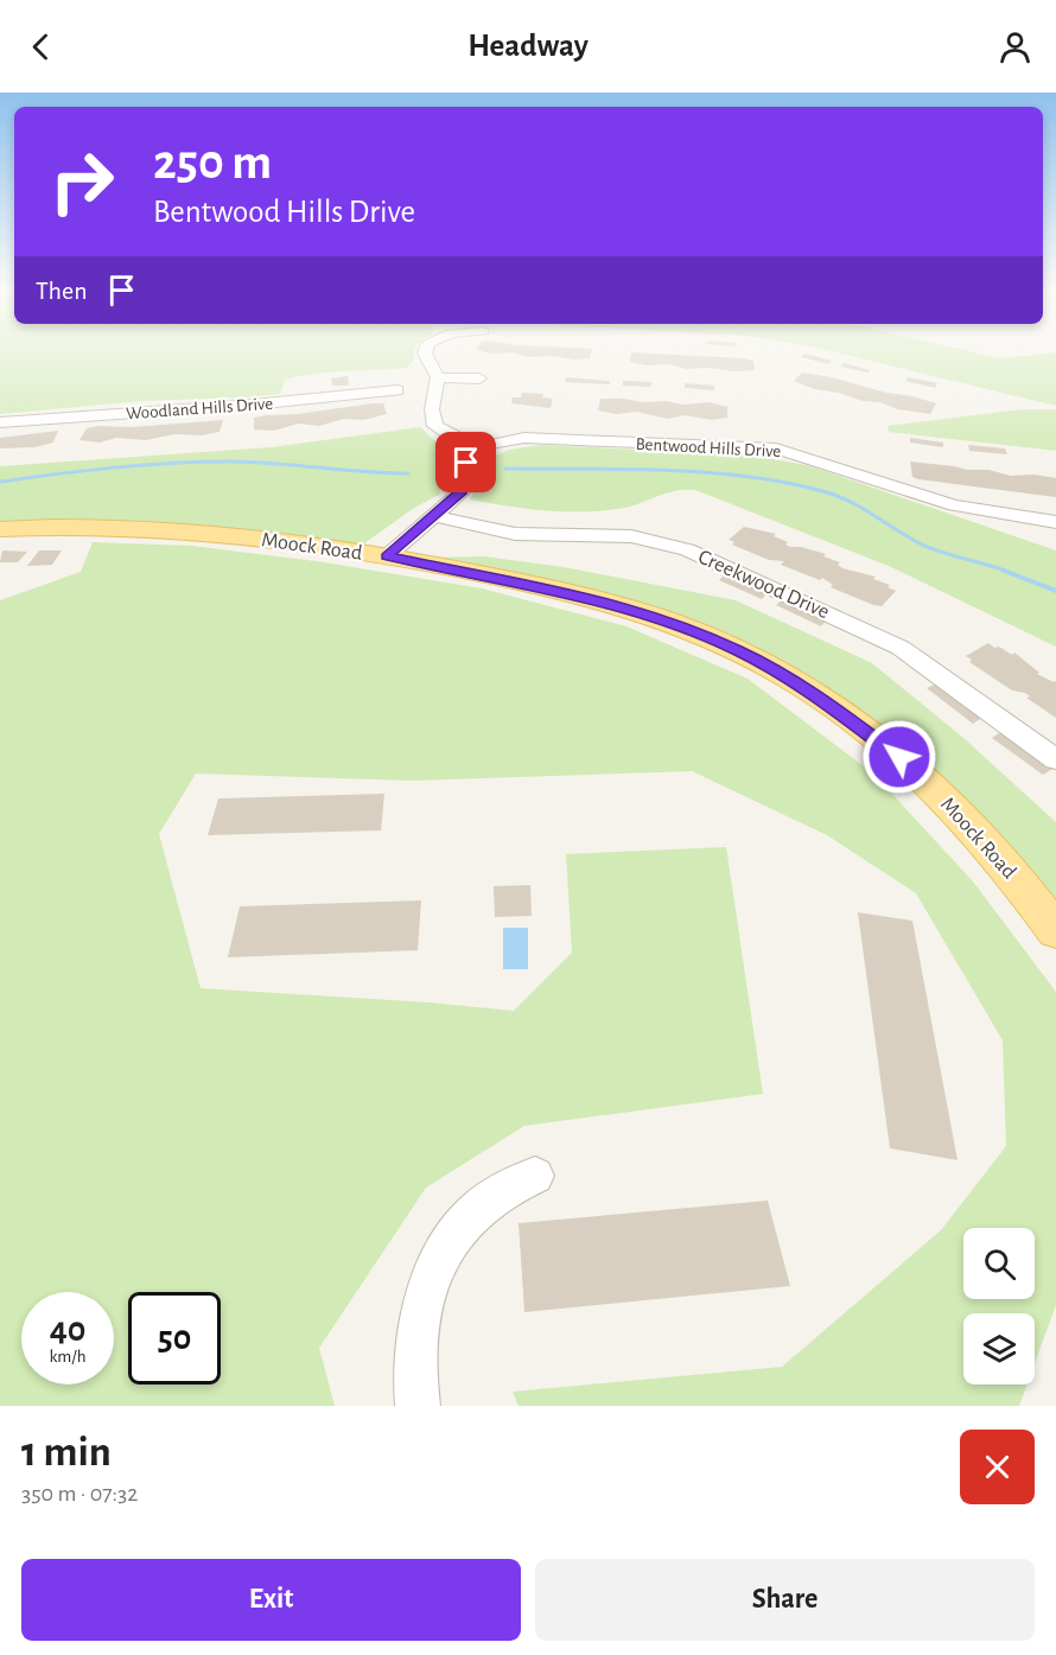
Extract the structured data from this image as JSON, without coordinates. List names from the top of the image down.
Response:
{
  "streets": {
    "main road": ["Moock Road"],
    "street": ["Woodland Hills Drive", "Bentwood Hills Drive", "Creekwood Drive"]
  },
  "page": {
    "header": "Headway",
    "turn": ["250 m", "Bentwood Hills Drive"],
    "then": "Then",
    "speed": "40 km/h",
    "limit": "50",
    "heading": ["1 min", "350 m · 07:32"],
    "buttons": ["Exit", "Share"]
  }
}
